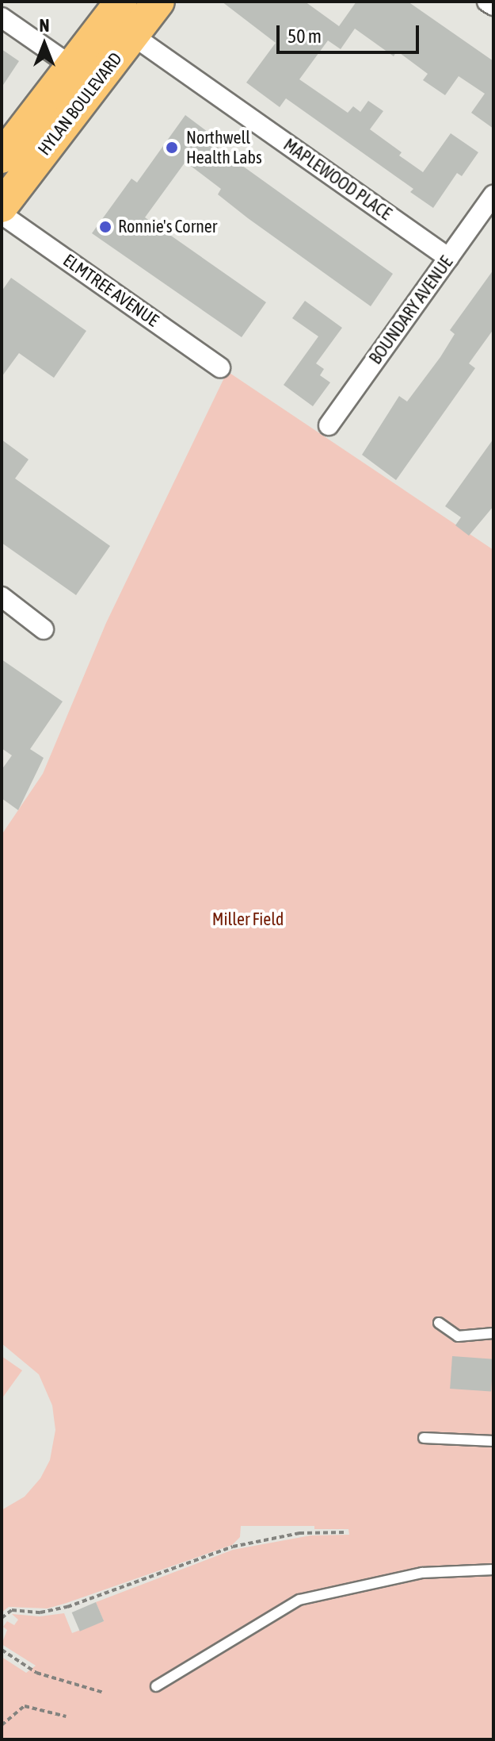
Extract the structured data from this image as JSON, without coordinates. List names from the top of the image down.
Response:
{
  "streets": {
    "main road": ["HYLAN BOULEVARD"],
    "street": ["MAPLEWOOD PLACE", "ELMTREE AVENUE", "BOUNDARY AVENUE"]
  },
  "crossings": [
    ["HYLAN BOULEVARD", "MAPLEWOOD PLACE"],
    ["MAPLEWOOD PLACE", "BOUNDARY AVENUE"]
  ],
  "parks": ["Miller Field"],
  "places": ["Northwell Health Labs", "Ronnie's Corner"],
  "scale_bar": "50 m",
  "north": "top"
}
